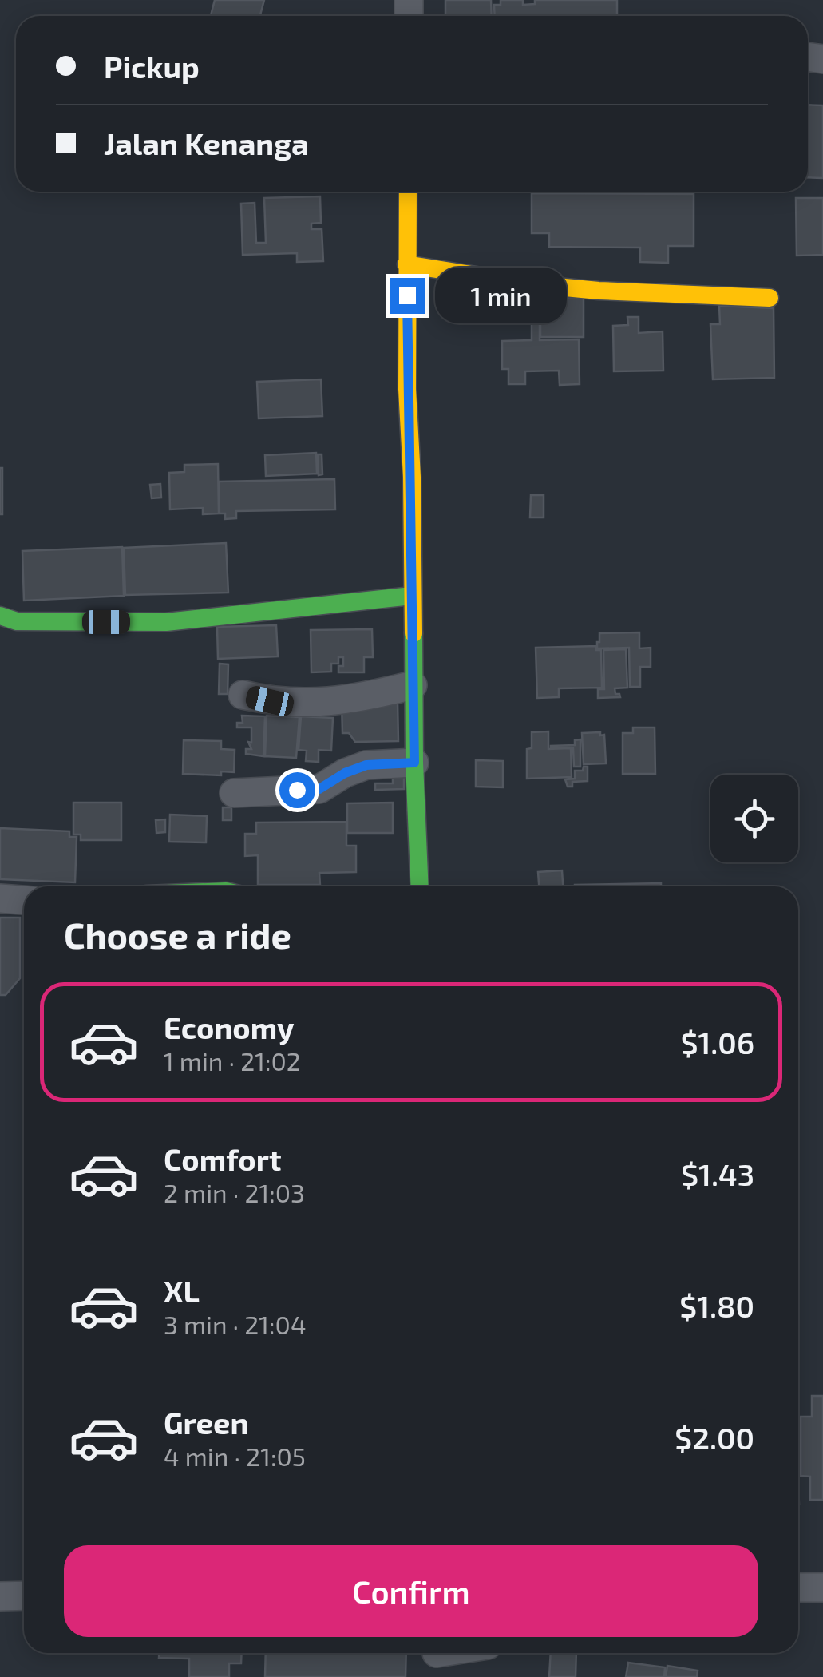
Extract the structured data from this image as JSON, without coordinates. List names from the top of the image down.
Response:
{
  "page": {
    "banner": ["Pickup", "Jalan Kenanga"],
    "bubble": "1 min",
    "heading": "Choose a ride",
    "list": [
      {
        "name": "Economy",
        "note": "1 min · 21:02",
        "value": "$1.06"
      },
      {
        "name": "Comfort",
        "note": "2 min · 21:03",
        "value": "$1.43"
      },
      {
        "name": "XL",
        "note": "3 min · 21:04",
        "value": "$1.80"
      },
      {
        "name": "Green",
        "note": "4 min · 21:05",
        "value": "$2.00"
      }
    ],
    "buttons": "Confirm"
  }
}
